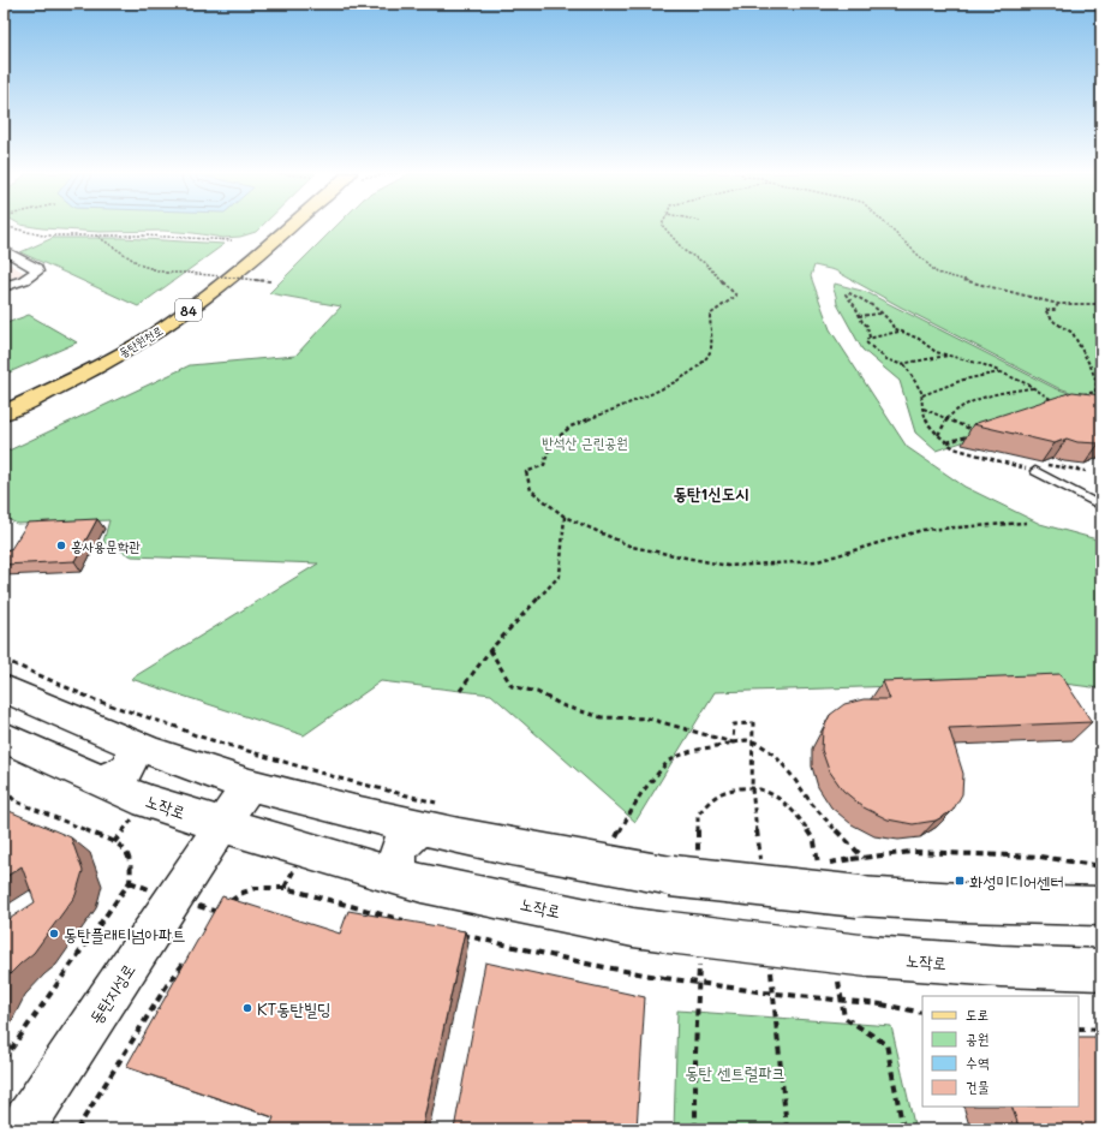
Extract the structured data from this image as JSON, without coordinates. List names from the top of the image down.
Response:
{
  "streets": {
    "main road": ["84", "동탄원천로"],
    "street": ["노작로", "동탄지성로"]
  },
  "crossings": [
    ["노작로", "동탄지성로"]
  ],
  "districts": ["동탄1신도시"],
  "parks": ["반석산 근린공원", "동탄 센트럴파크"],
  "places": {
    "other": ["홍사용문학관", "동탄플래티넘아파트", "KT동탄빌딩"],
    "transit": ["화성미디어센터"]
  },
  "legend": [
    "도로",
    "공원",
    "수역",
    "건물"
  ]
}
